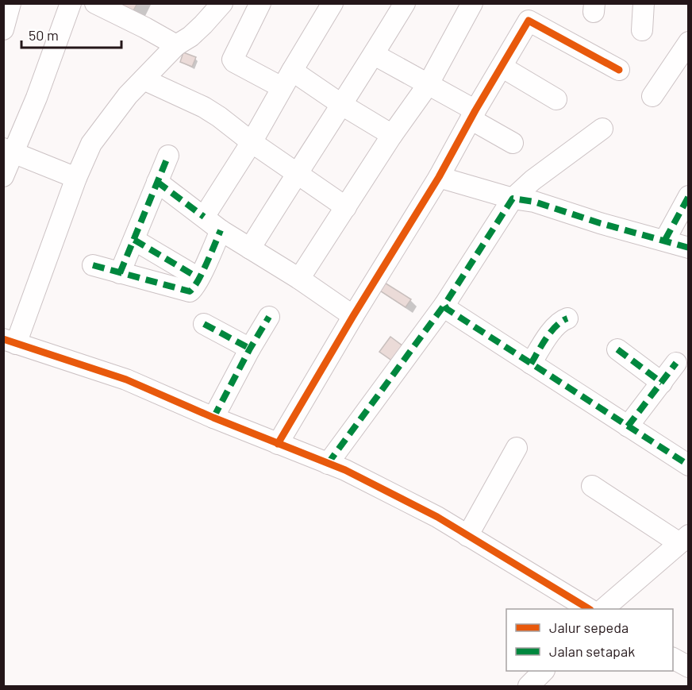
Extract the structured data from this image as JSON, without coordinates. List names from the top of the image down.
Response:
{
  "legend": ["Jalur sepeda", "Jalan setapak"],
  "scale_bar": "50 m"
}
